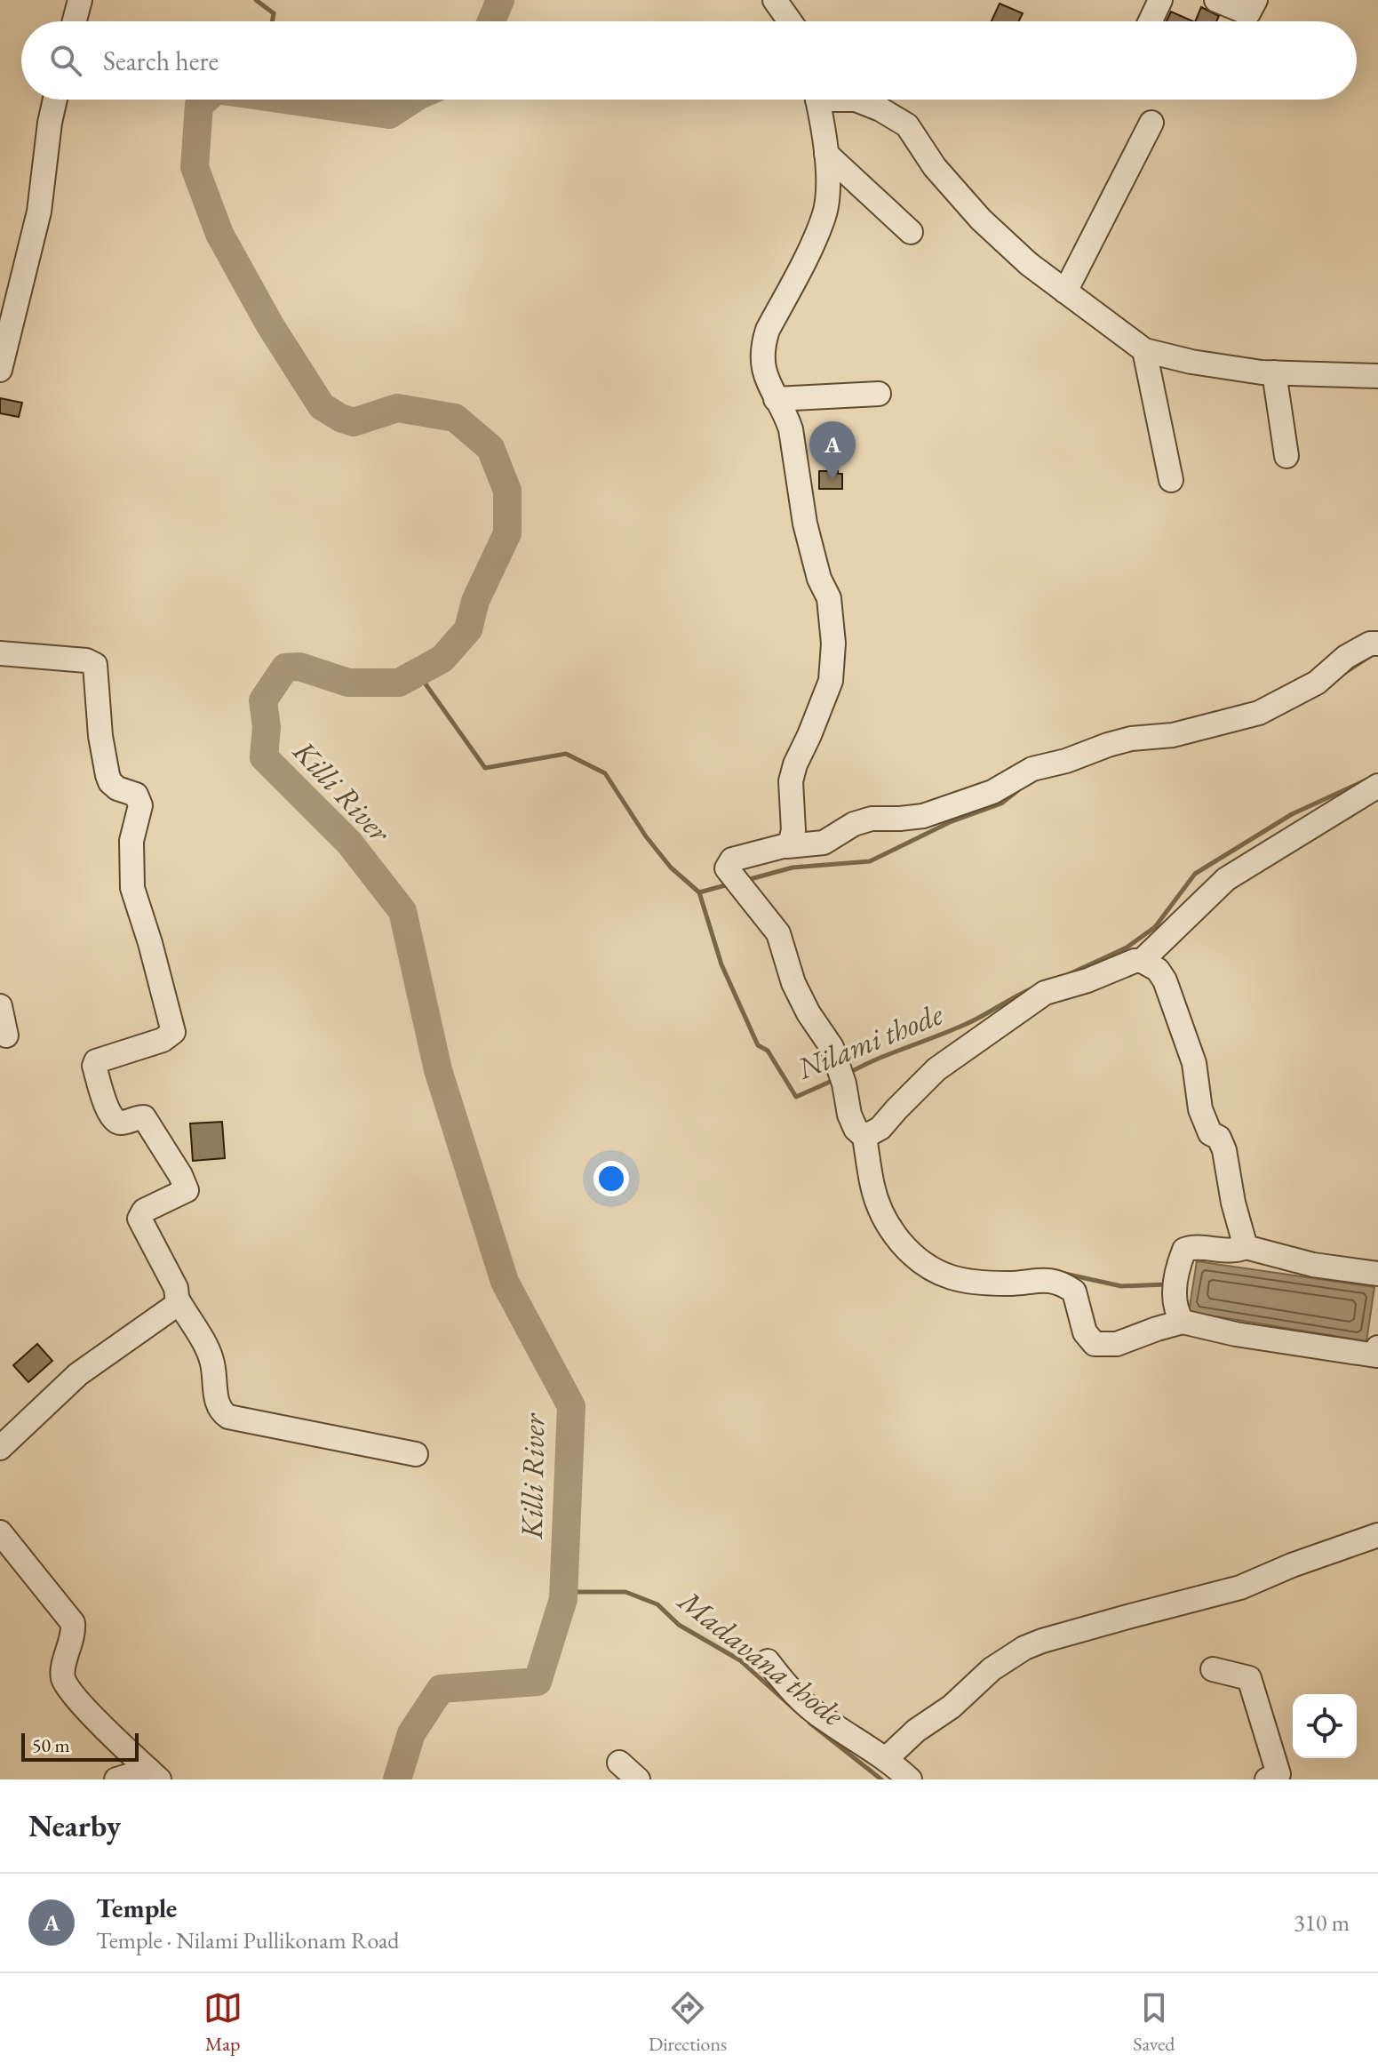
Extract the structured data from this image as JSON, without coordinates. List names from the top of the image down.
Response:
{
  "water": ["Killi River", "Nilami thode", "Madavana thode"],
  "scale_bar": "50 m",
  "page": {
    "search": "Search here",
    "pins": "A",
    "scale": "50 m",
    "heading": "Nearby",
    "list": [
      {
        "mark": "A",
        "name": "Temple",
        "note": "Temple · Nilami Pullikonam Road",
        "value": "310 m"
      }
    ],
    "nav": ["Map", "Directions", "Saved"]
  }
}
